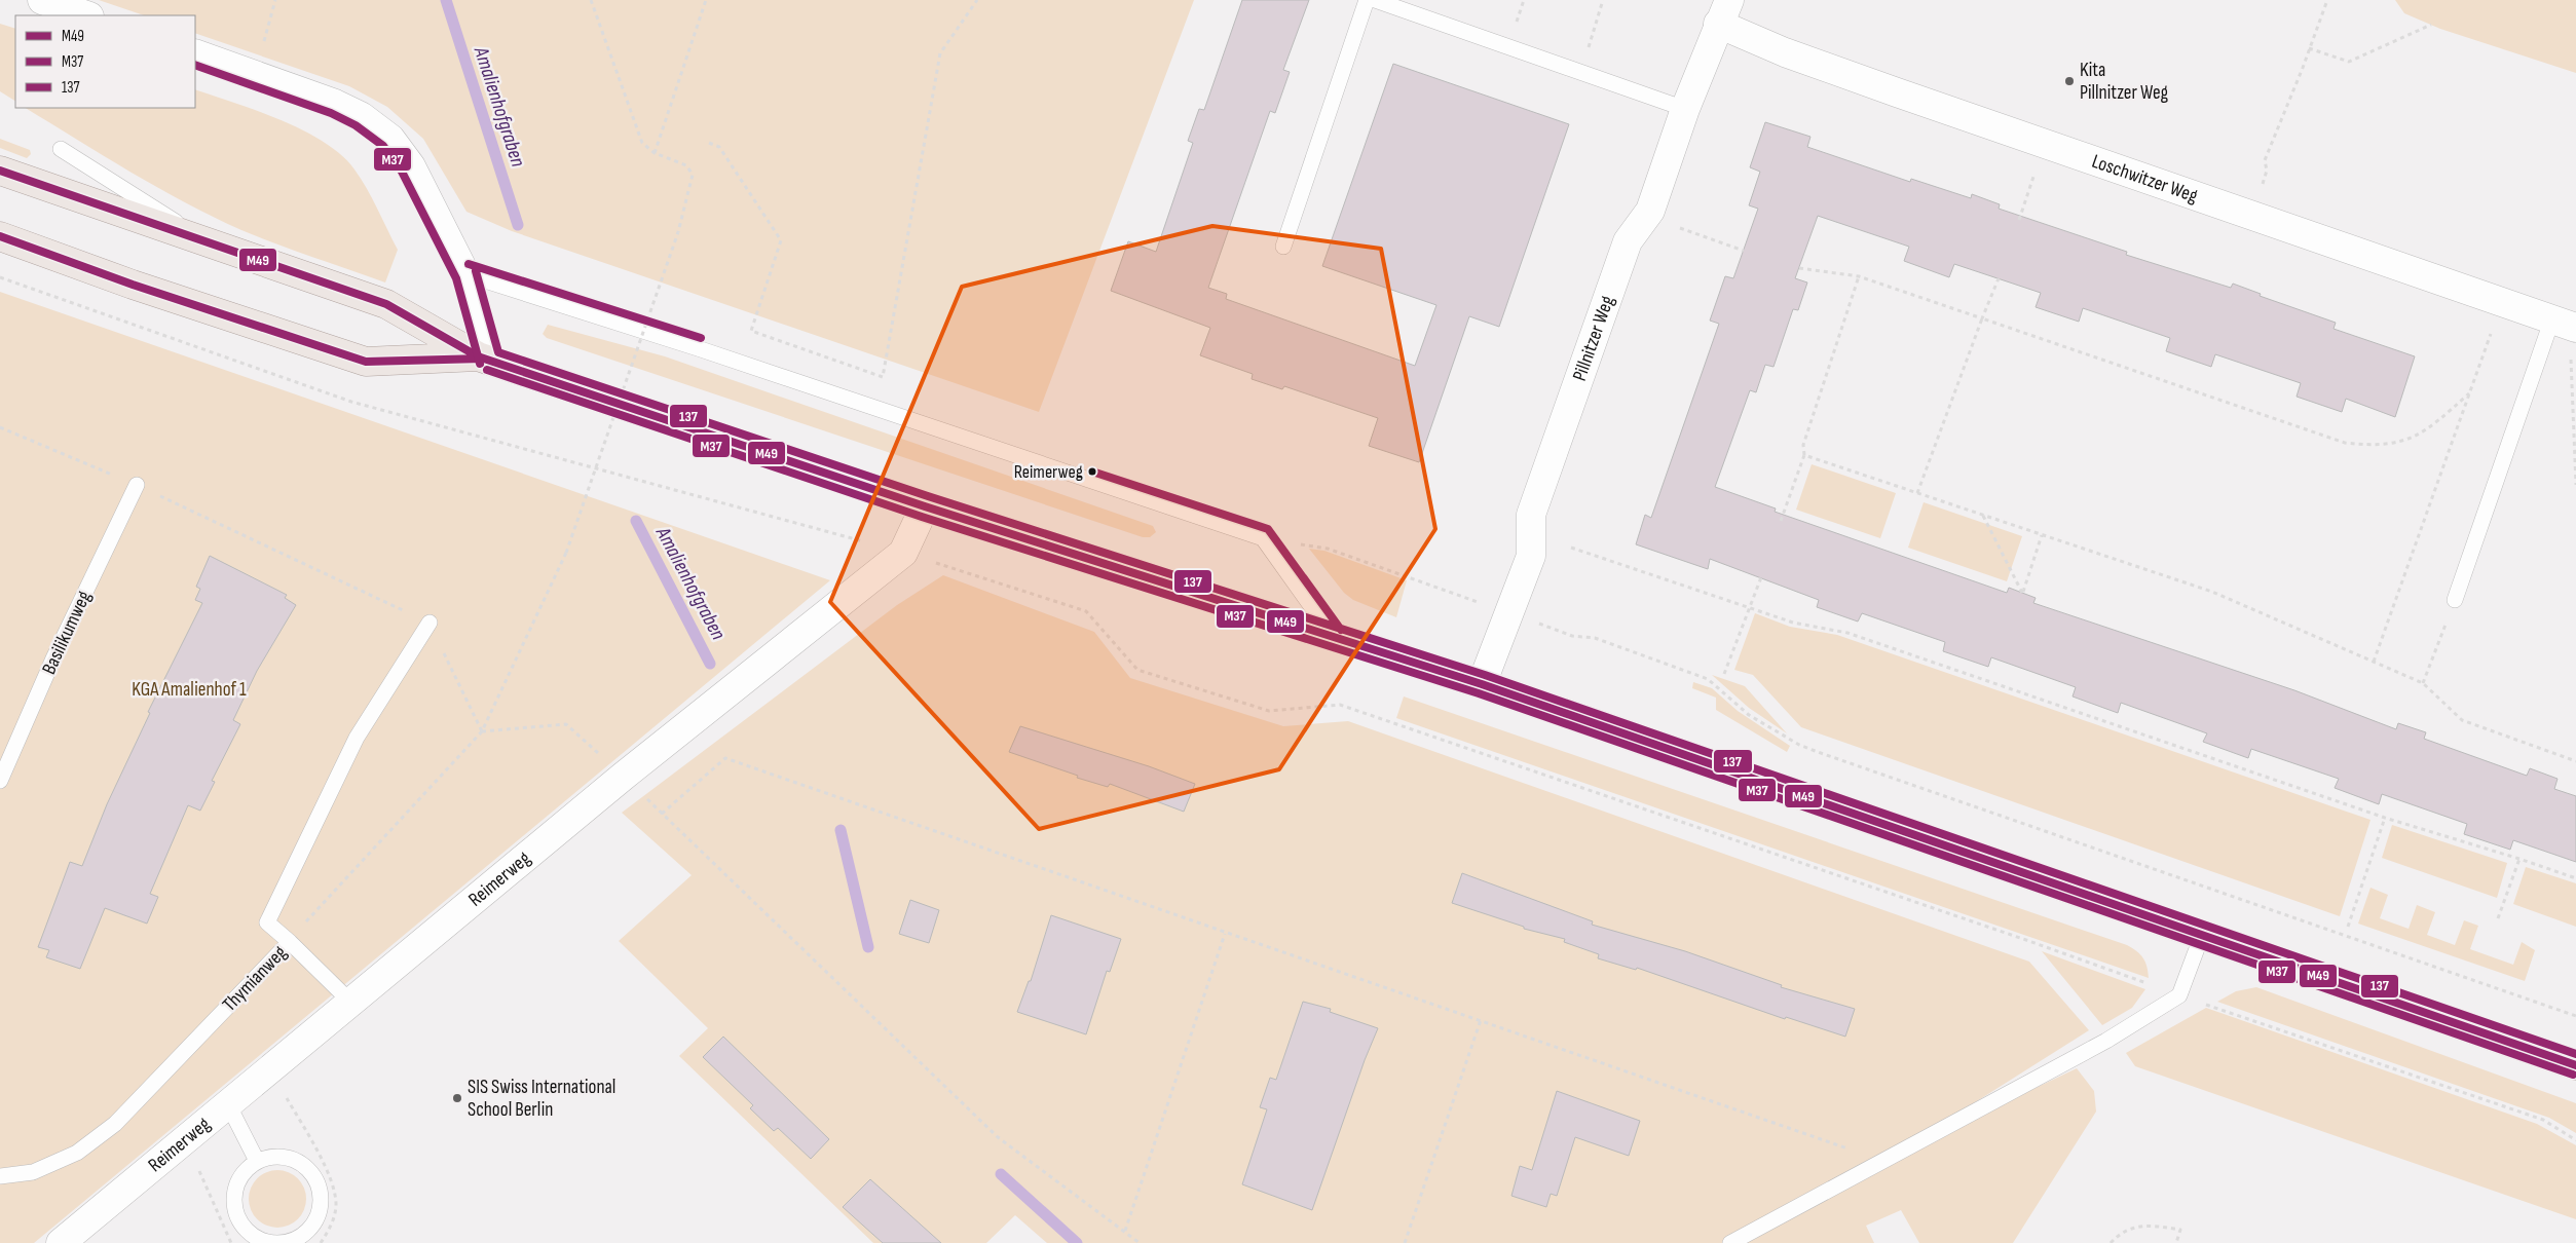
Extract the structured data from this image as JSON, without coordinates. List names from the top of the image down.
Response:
{
  "streets": {
    "street": ["Loschwitzer Weg", "Pillnitzer Weg", "Reimerweg"],
    "lane": ["Basilikumweg", "Thymianweg"]
  },
  "crossings": [
    ["Loschwitzer Weg", "Pillnitzer Weg"]
  ],
  "water": ["Amalienhofgraben"],
  "parks": ["KGA Amalienhof 1"],
  "places": ["Kita Pillnitzer Weg", "Reimerweg", "SIS Swiss International School Berlin"],
  "lines": ["transit line M37", "transit line M49", "transit line 137"],
  "legend": ["M49", "M37", "137"]
}
